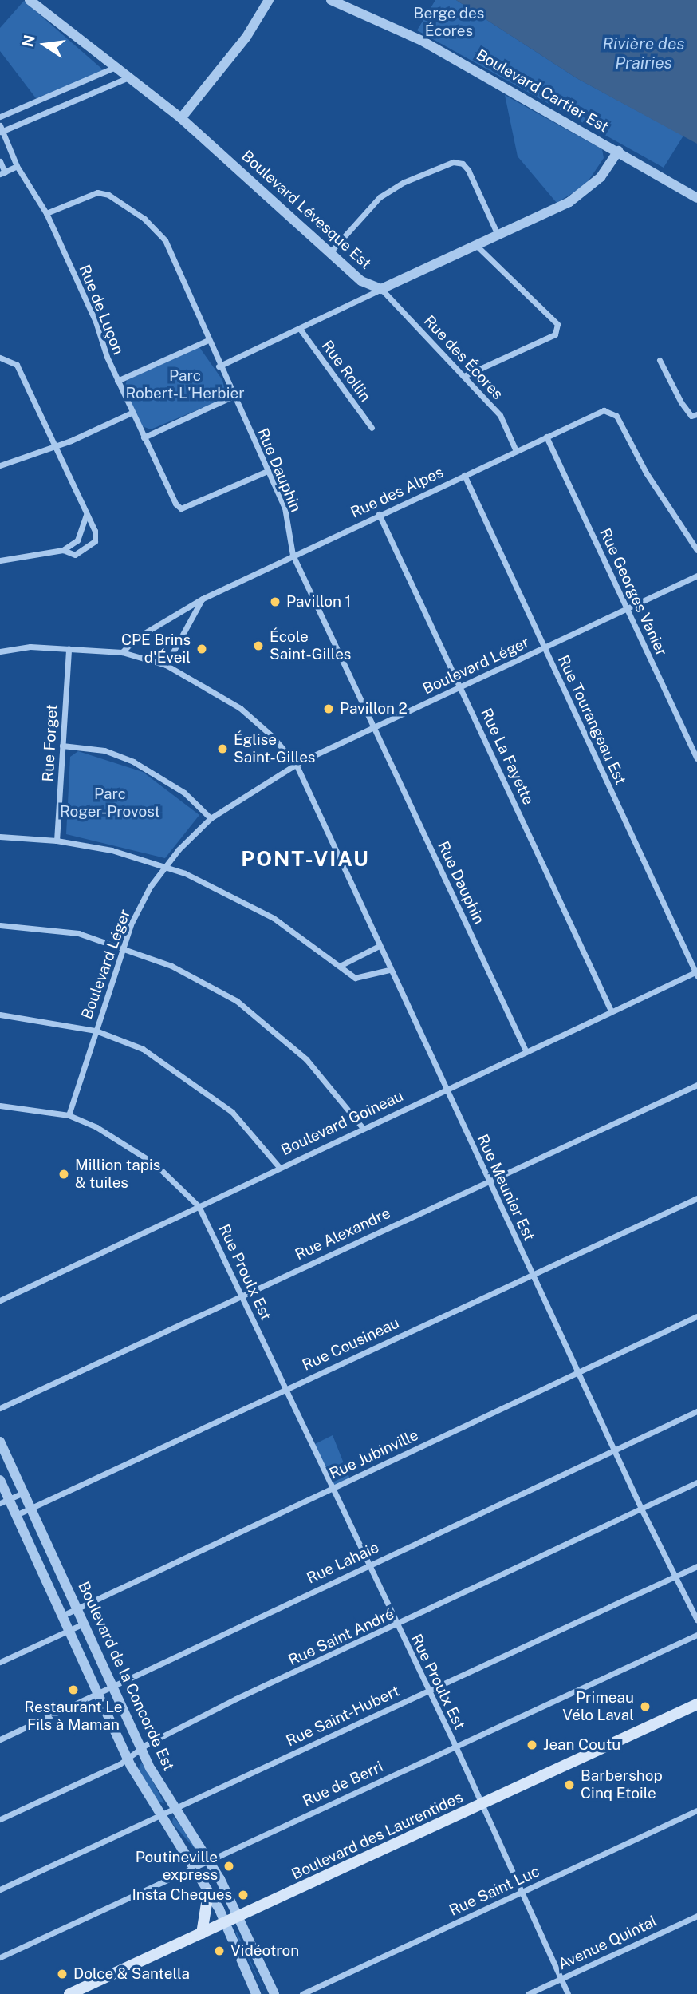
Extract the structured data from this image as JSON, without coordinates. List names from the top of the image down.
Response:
{
  "streets": {
    "main road": ["Boulevard des Laurentides"],
    "street": [
      "Boulevard Cartier Est",
      "Boulevard Lévesque Est",
      "Rue de Luçon",
      "Rue des Écores",
      "Rue Rollin",
      "Rue Dauphin",
      "Rue des Alpes",
      "Rue Georges Vanier",
      "Boulevard Léger",
      "Rue Tourangeau Est",
      "Rue Forget",
      "Rue La Fayette",
      "Boulevard Goineau",
      "Rue Meunier Est",
      "Rue Alexandre",
      "Rue Proulx Est",
      "Rue Cousineau",
      "Rue Jubinville",
      "Rue Lahaie",
      "Rue Saint André",
      "Boulevard de la Concorde Est",
      "Rue Saint-Hubert",
      "Rue de Berri",
      "Rue Saint Luc",
      "Avenue Quintal"
    ]
  },
  "crossings": [
    ["Boulevard Lévesque Est", "Rue des Écores"],
    ["Rue de Luçon", "Rue Dauphin"],
    ["Rue des Écores", "Rue des Alpes"],
    ["Rue Dauphin", "Rue des Alpes"],
    ["Rue Dauphin", "Boulevard Léger"],
    ["Rue Dauphin", "Boulevard Goineau"],
    ["Rue des Alpes", "Rue Georges Vanier"],
    ["Rue des Alpes", "Rue Tourangeau Est"],
    ["Rue des Alpes", "Rue La Fayette"],
    ["Rue des Alpes", "Rue Meunier Est"],
    ["Rue Georges Vanier", "Boulevard Léger"],
    ["Boulevard Léger", "Rue Tourangeau Est"],
    ["Boulevard Léger", "Rue La Fayette"],
    ["Boulevard Léger", "Rue Meunier Est"],
    ["Boulevard Léger", "Rue Proulx Est"],
    ["Rue Tourangeau Est", "Boulevard Goineau"],
    ["Rue Forget", "Rue Meunier Est"],
    ["Rue La Fayette", "Boulevard Goineau"],
    ["Boulevard Goineau", "Rue Meunier Est"],
    ["Boulevard Goineau", "Rue Proulx Est"],
    ["Rue Meunier Est", "Rue Alexandre"],
    ["Rue Meunier Est", "Rue Cousineau"],
    ["Rue Meunier Est", "Rue Jubinville"],
    ["Rue Meunier Est", "Rue Lahaie"],
    ["Rue Meunier Est", "Rue Saint André"],
    ["Rue Meunier Est", "Rue Saint-Hubert"],
    ["Rue Alexandre", "Rue Proulx Est"],
    ["Rue Proulx Est", "Rue Cousineau"],
    ["Rue Proulx Est", "Rue Jubinville"],
    ["Rue Proulx Est", "Rue Lahaie"],
    ["Rue Proulx Est", "Rue Saint André"],
    ["Rue Proulx Est", "Rue Saint-Hubert"],
    ["Rue Proulx Est", "Rue de Berri"],
    ["Rue Proulx Est", "Boulevard des Laurentides"],
    ["Rue Proulx Est", "Rue Saint Luc"],
    ["Rue Proulx Est", "Avenue Quintal"],
    ["Rue Cousineau", "Boulevard de la Concorde Est"],
    ["Rue Jubinville", "Boulevard de la Concorde Est"],
    ["Rue Lahaie", "Boulevard de la Concorde Est"],
    ["Rue Saint André", "Boulevard de la Concorde Est"],
    ["Boulevard de la Concorde Est", "Rue Saint-Hubert"],
    ["Boulevard de la Concorde Est", "Rue de Berri"],
    ["Boulevard de la Concorde Est", "Boulevard des Laurentides"]
  ],
  "districts": ["PONT-VIAU"],
  "water": ["Rivière des Prairies"],
  "parks": ["Berge des Écores", "Parc Robert-L'Herbier", "Parc Roger-Provost"],
  "places": [
    "Pavillon 1",
    "École Saint-Gilles",
    "CPE Brins d'Éveil",
    "Pavillon 2",
    "Église Saint-Gilles",
    "Million tapis & tuiles",
    "Restaurant Le Fils à Maman",
    "Primeau Vélo Laval",
    "Jean Coutu",
    "Barbershop Cinq Etoile",
    "Poutineville express",
    "Insta Cheques",
    "Vidéotron",
    "Dolce & Santella"
  ],
  "north": "left"
}
